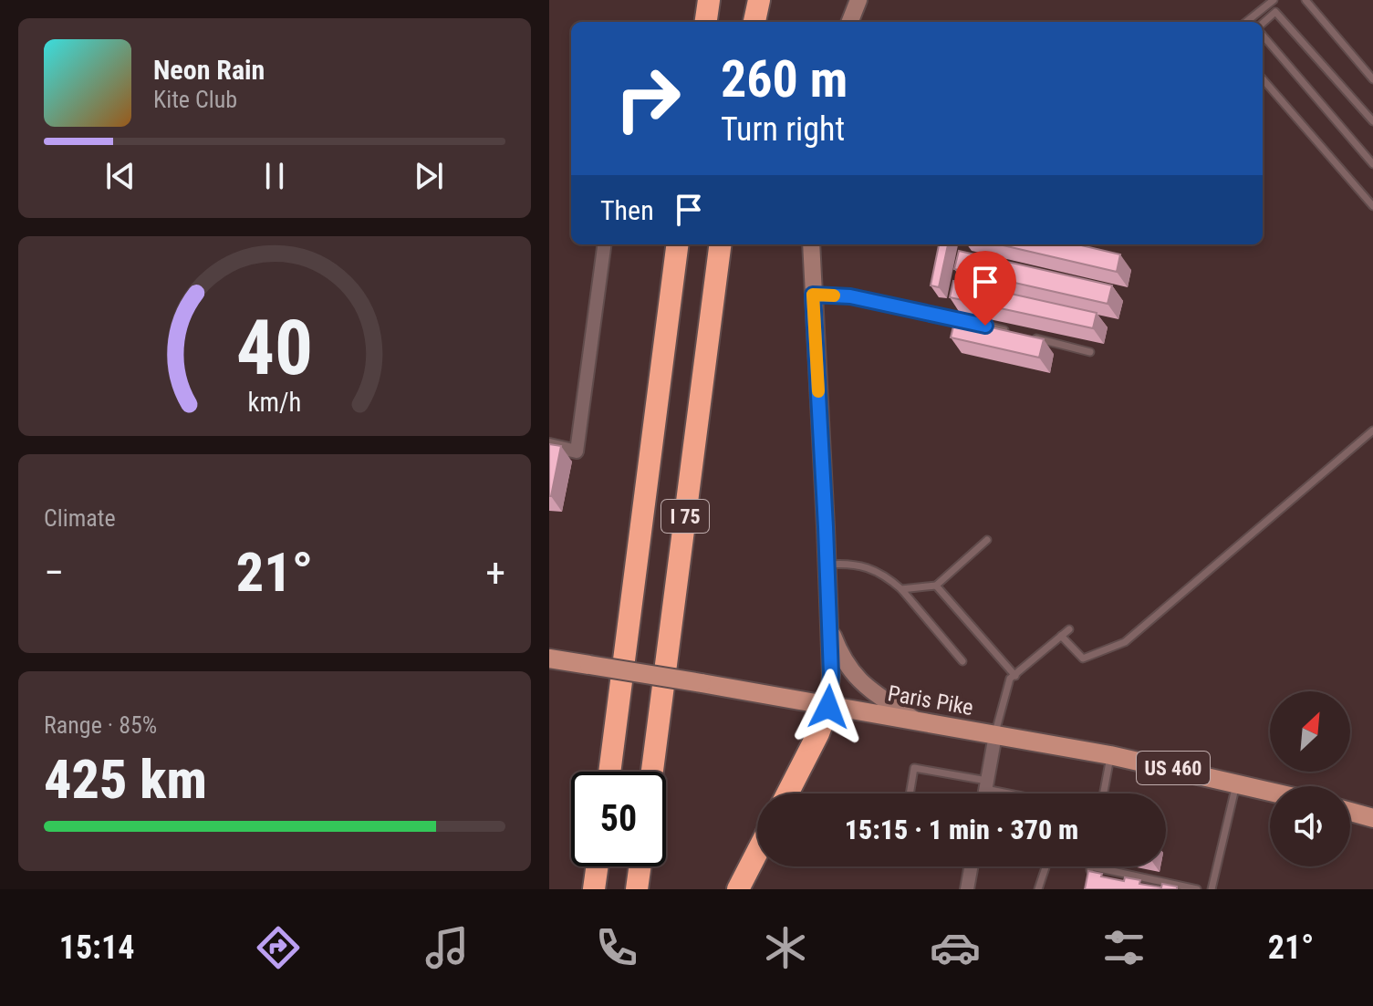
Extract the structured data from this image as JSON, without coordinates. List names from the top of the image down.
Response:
{
  "streets": {
    "highway": ["I 75"],
    "main road": ["Paris Pike", "US 460"]
  },
  "north": "top right",
  "page": {
    "turn": ["260 m", "Turn right"],
    "song": ["Neon Rain", "Kite Club"],
    "then": "Then",
    "tile": [
      "Climate",
      ["Range · 85%", "425 km"]
    ],
    "heat": ["−", "21°", "+"],
    "limit": "50",
    "trip": "15:15 · 1 min · 370 m",
    "tabs": ["15:14", "21°"],
    "gauge": ["40", "km/h"]
  }
}
